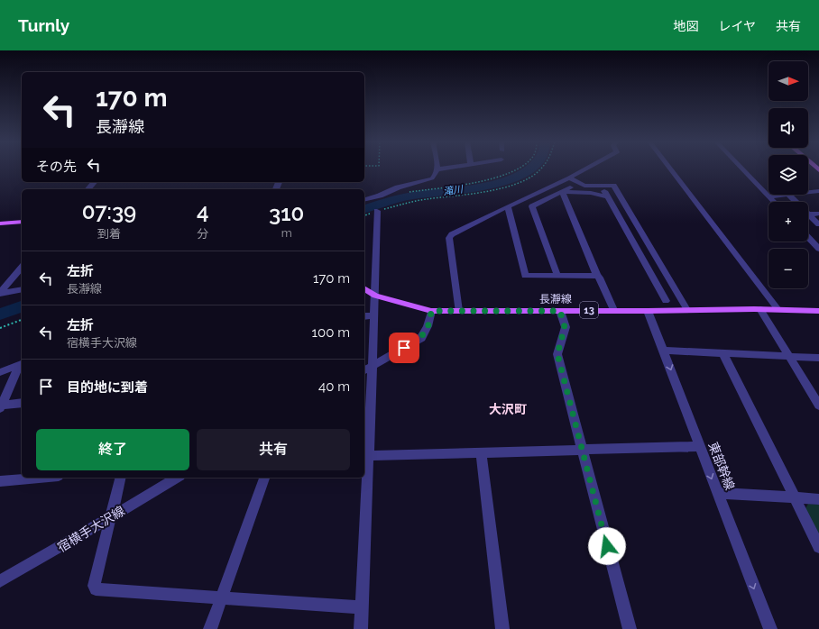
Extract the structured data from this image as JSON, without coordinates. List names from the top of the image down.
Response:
{
  "streets": {
    "main road": ["長瀞線", "13"],
    "street": ["東部幹線", "宿横手大沢線"]
  },
  "crossings": [
    ["長瀞線", "東部幹線"]
  ],
  "districts": ["大沢町"],
  "water": ["滝川"],
  "north": "right",
  "page": {
    "header": "Turnly",
    "nav": ["地図", "レイヤ", "共有"],
    "map_buttons": ["+", "−"],
    "turn": ["170 m", "長瀞線"],
    "then": "その先",
    "eta": [
      "07:39",
      "到着",
      "4",
      "分",
      "310",
      "m"
    ],
    "list": [
      {
        "name": "左折",
        "note": "長瀞線",
        "value": "170 m"
      },
      {
        "name": "左折",
        "note": "宿横手大沢線",
        "value": "100 m"
      },
      {
        "name": "目的地に到着",
        "value": "40 m"
      }
    ],
    "buttons": ["終了", "共有"]
  }
}
